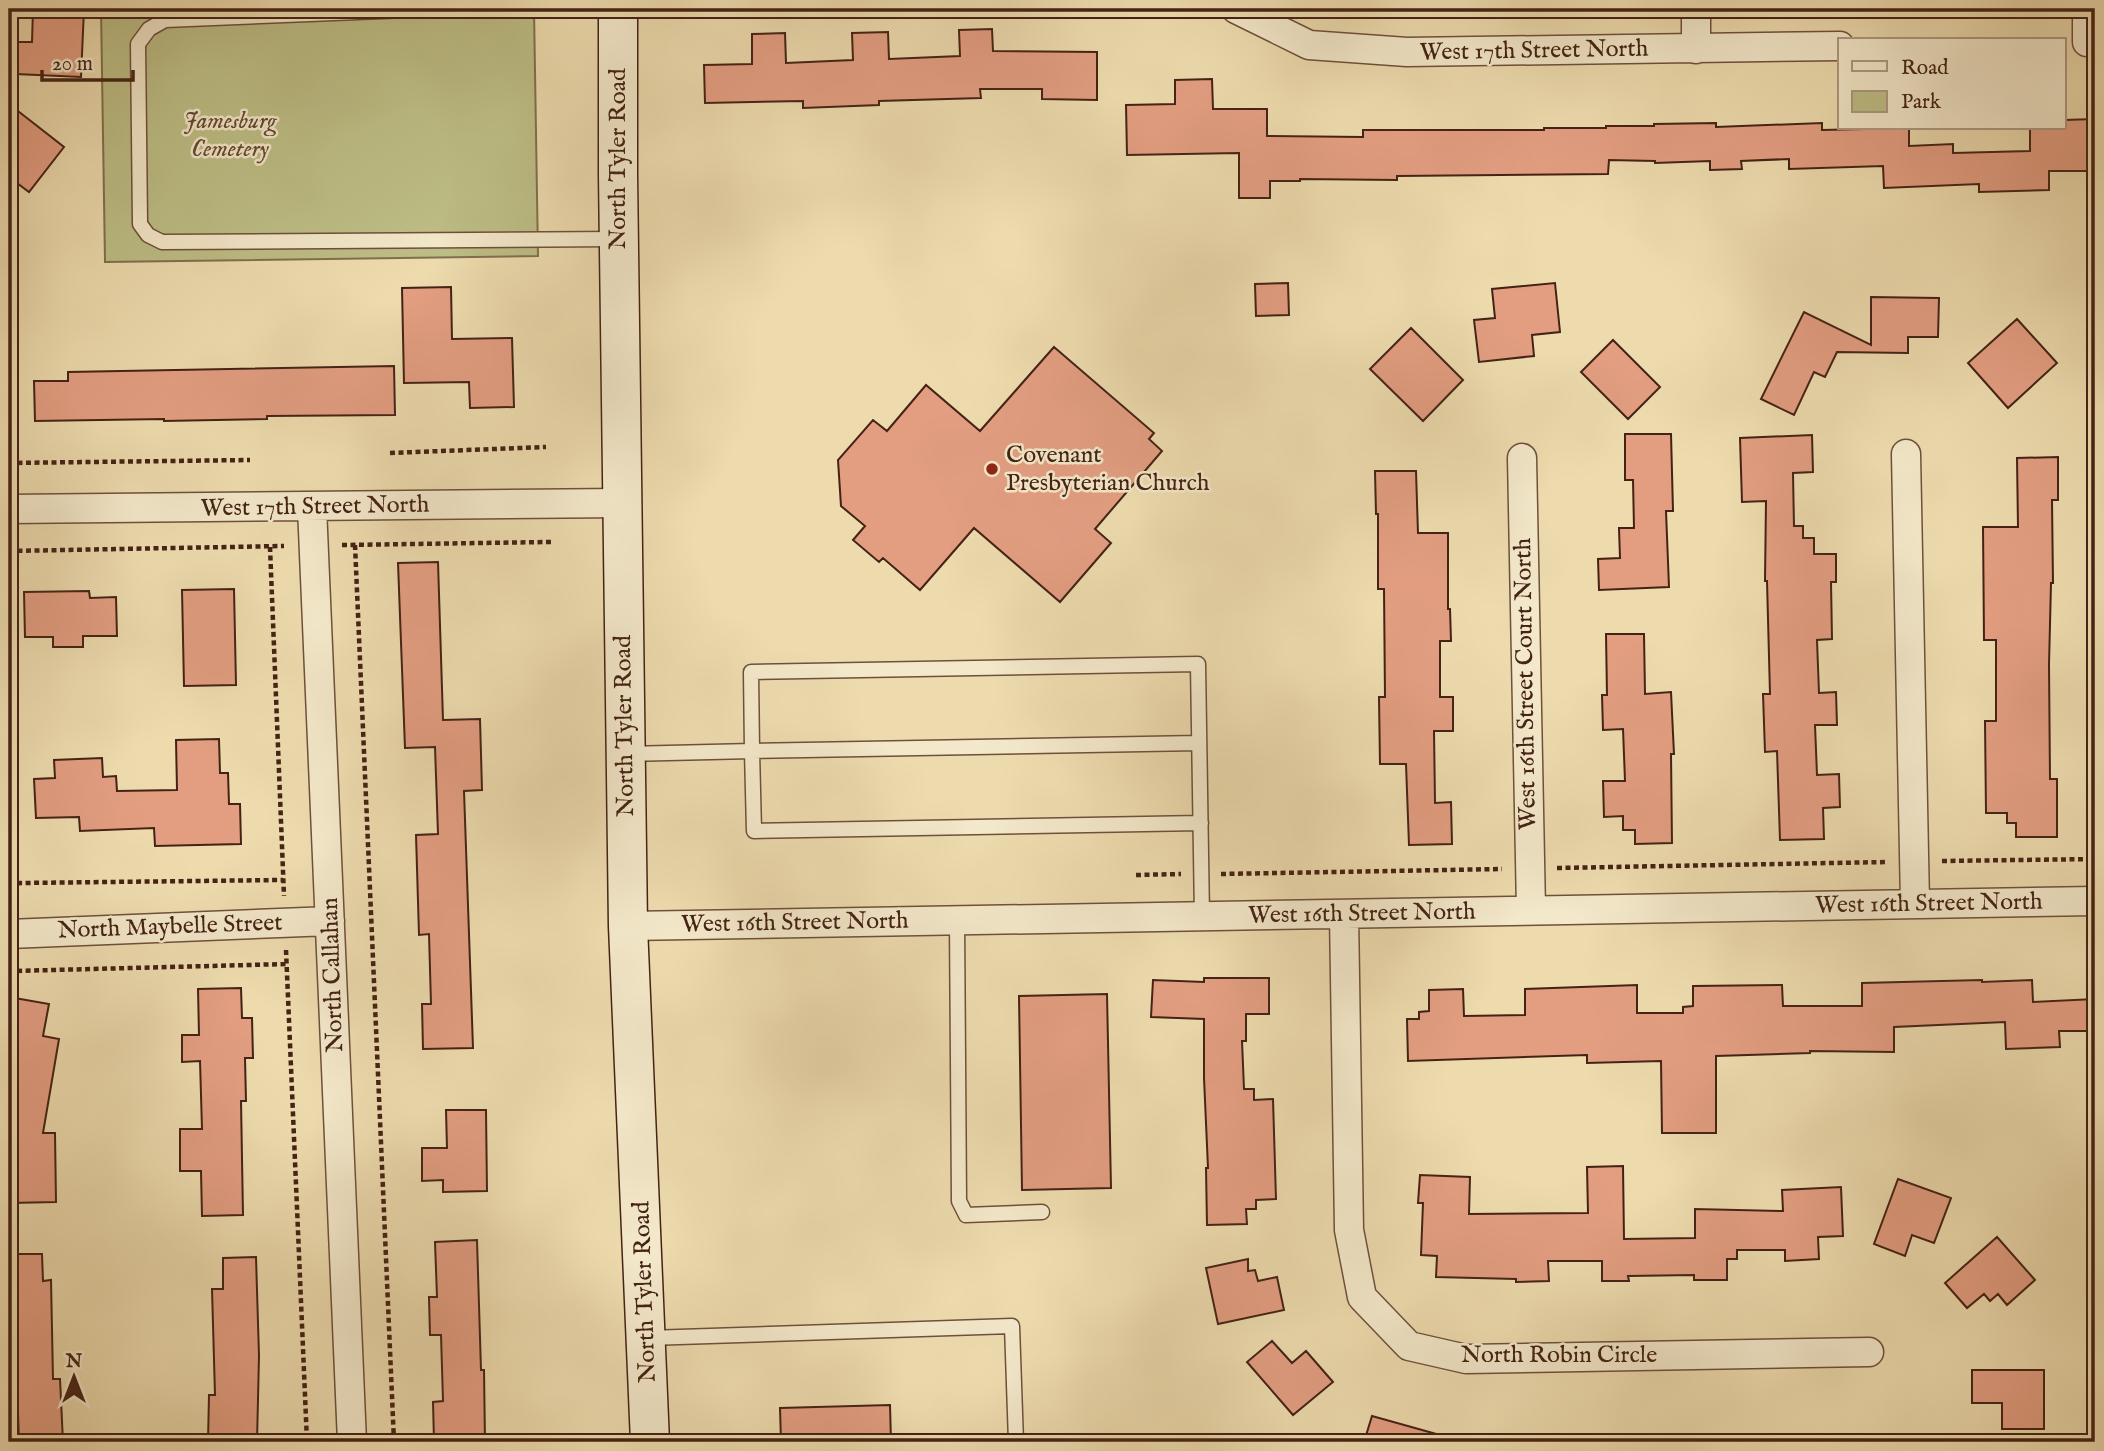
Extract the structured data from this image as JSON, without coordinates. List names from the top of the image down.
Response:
{
  "streets": {
    "main road": ["North Tyler Road"],
    "street": [
      "West 17th Street North",
      "West 16th Street Court North",
      "West 16th Street North",
      "North Maybelle Street",
      "North Callahan",
      "North Robin Circle"
    ]
  },
  "crossings": [
    ["West 17th Street North", "North Tyler Road"],
    ["West 17th Street North", "North Callahan"],
    ["North Tyler Road", "West 16th Street North"],
    ["West 16th Street Court North", "West 16th Street North"],
    ["West 16th Street North", "North Robin Circle"],
    ["North Maybelle Street", "North Callahan"]
  ],
  "parks": ["Jamesburg Cemetery"],
  "places": ["Covenant Presbyterian Church"],
  "legend": ["Road", "Park"],
  "scale_bar": "20 m",
  "north": "top"
}
